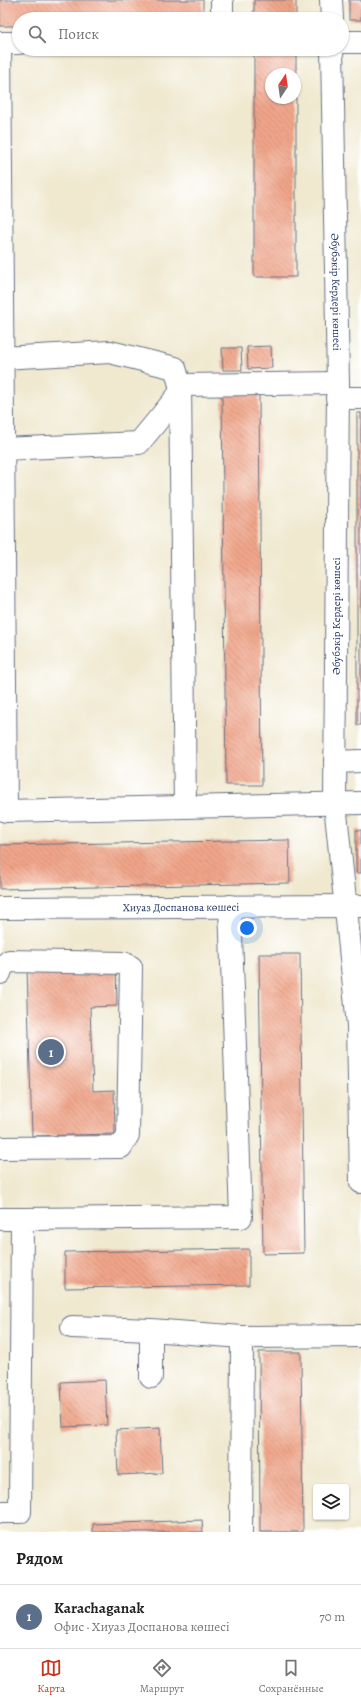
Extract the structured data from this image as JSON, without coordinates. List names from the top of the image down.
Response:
{
  "streets": {
    "street": ["Әбубәкір Кердері көшесі", "Хиуаз Доспанова көшесі"]
  },
  "crossings": [
    ["Әбубәкір Кердері көшесі", "Хиуаз Доспанова көшесі"]
  ],
  "north": "top",
  "page": {
    "search": "Поиск",
    "pins": "1",
    "heading": "Рядом",
    "list": [
      {
        "mark": "1",
        "name": "Karachaganak",
        "note": "Офис · Хиуаз Доспанова көшесі",
        "value": "70 m"
      }
    ],
    "nav": ["Карта", "Маршрут", "Сохранённые"]
  }
}
